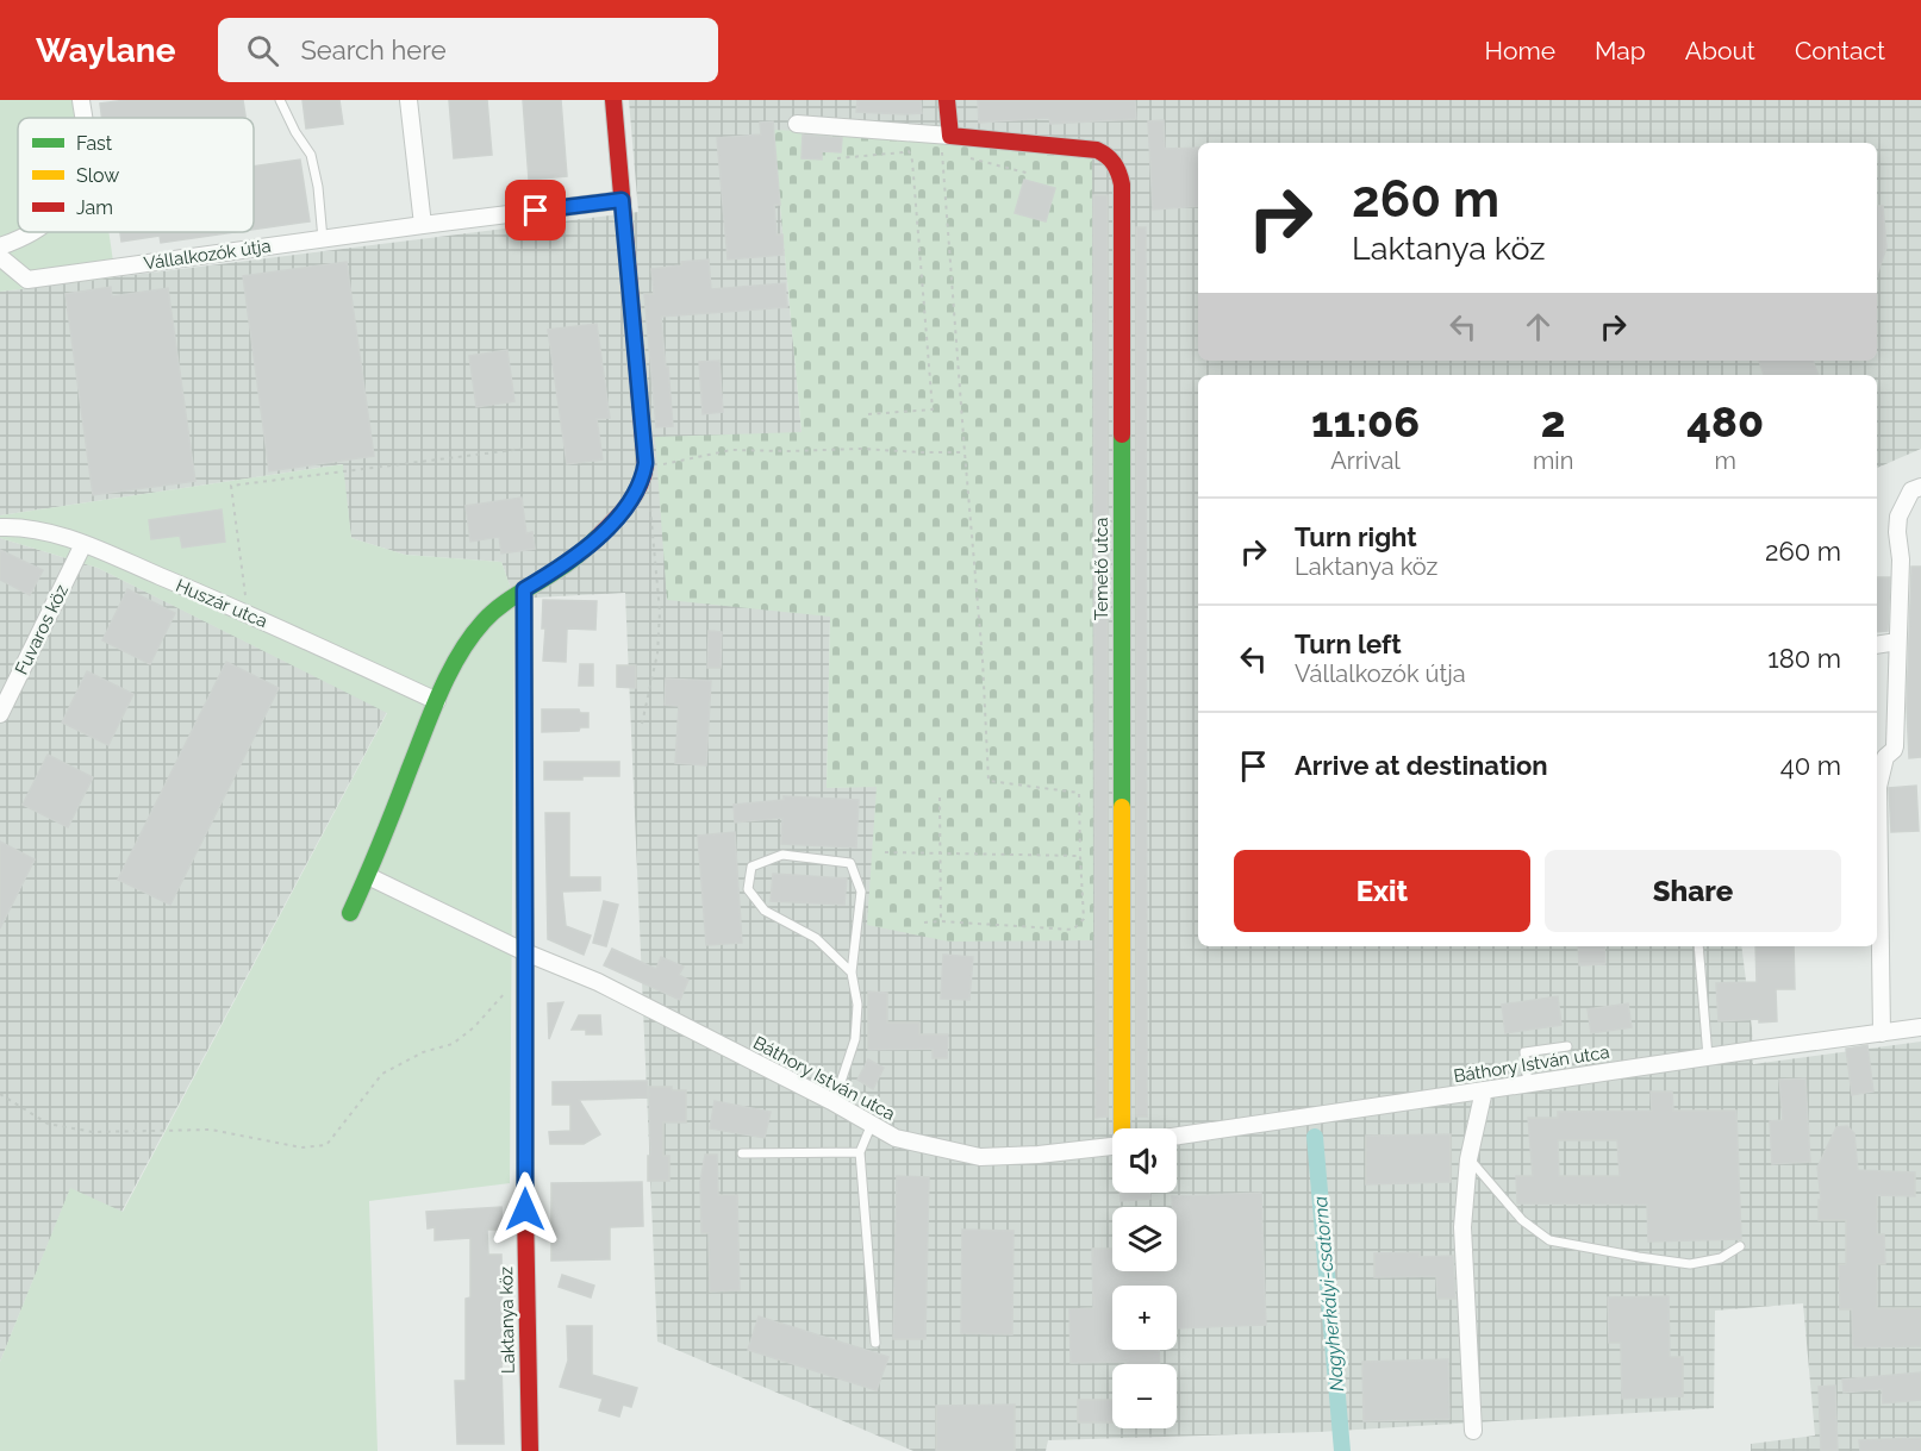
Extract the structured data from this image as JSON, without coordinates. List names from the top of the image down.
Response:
{
  "streets": {
    "street": [
      "Vállalkozók útja",
      "Temető utca",
      "Huszár utca",
      "Fuvaros köz",
      "Báthory István utca",
      "Laktanya köz"
    ]
  },
  "crossings": [
    ["Huszár utca", "Fuvaros köz"],
    ["Báthory István utca", "Laktanya köz"]
  ],
  "water": ["Nagyherkályi-csatorna"],
  "legend": ["Fast", "Slow", "Jam"],
  "page": {
    "header": "Waylane",
    "search": "Search here",
    "nav": [
      "Home",
      "Map",
      "About",
      "Contact"
    ],
    "turn": ["260 m", "Laktanya köz"],
    "eta": [
      "11:06",
      "Arrival",
      "2",
      "min",
      "480",
      "m"
    ],
    "list": [
      {
        "name": "Turn right",
        "note": "Laktanya köz",
        "value": "260 m"
      },
      {
        "name": "Turn left",
        "note": "Vállalkozók útja",
        "value": "180 m"
      },
      {
        "name": "Arrive at destination",
        "value": "40 m"
      }
    ],
    "buttons": ["Exit", "Share"],
    "map_buttons": ["+", "−"]
  }
}
